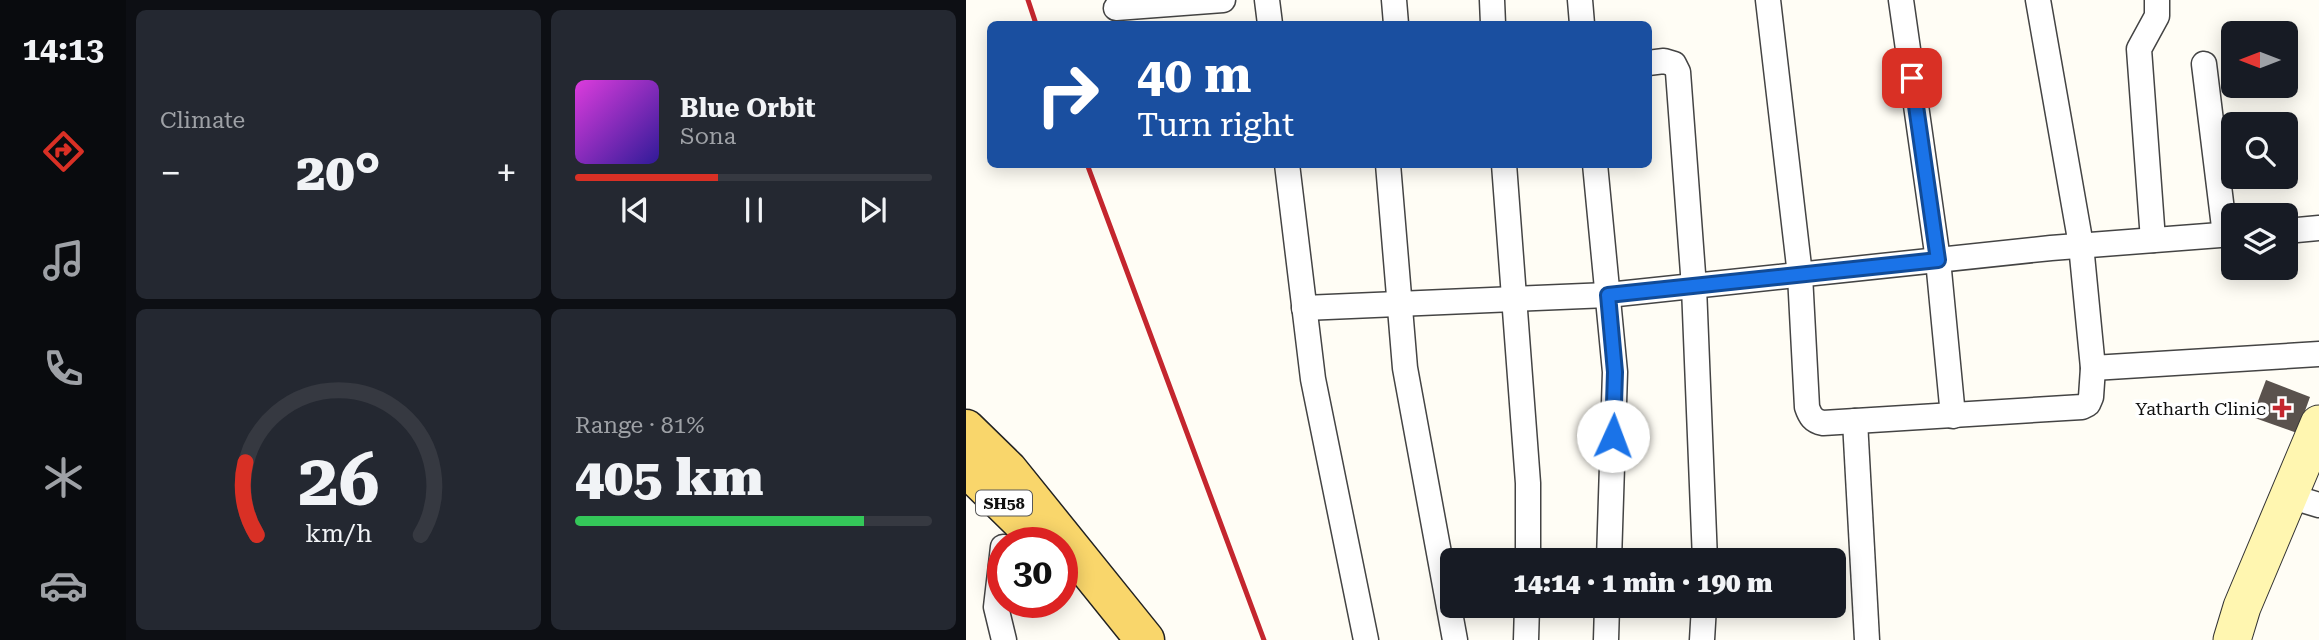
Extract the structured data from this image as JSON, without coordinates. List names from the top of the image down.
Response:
{
  "streets": {
    "main road": ["SH58"]
  },
  "places": {
    "health": ["Yatharth Clinic"]
  },
  "north": "left",
  "page": {
    "tabs": "14:13",
    "tile": [
      "Climate",
      ["Range · 81%", "405 km"]
    ],
    "turn": ["40 m", "Turn right"],
    "song": ["Blue Orbit", "Sona"],
    "heat": ["−", "20°", "+"],
    "limit": "30",
    "trip": "14:14 · 1 min · 190 m",
    "gauge": ["26", "km/h"]
  }
}
